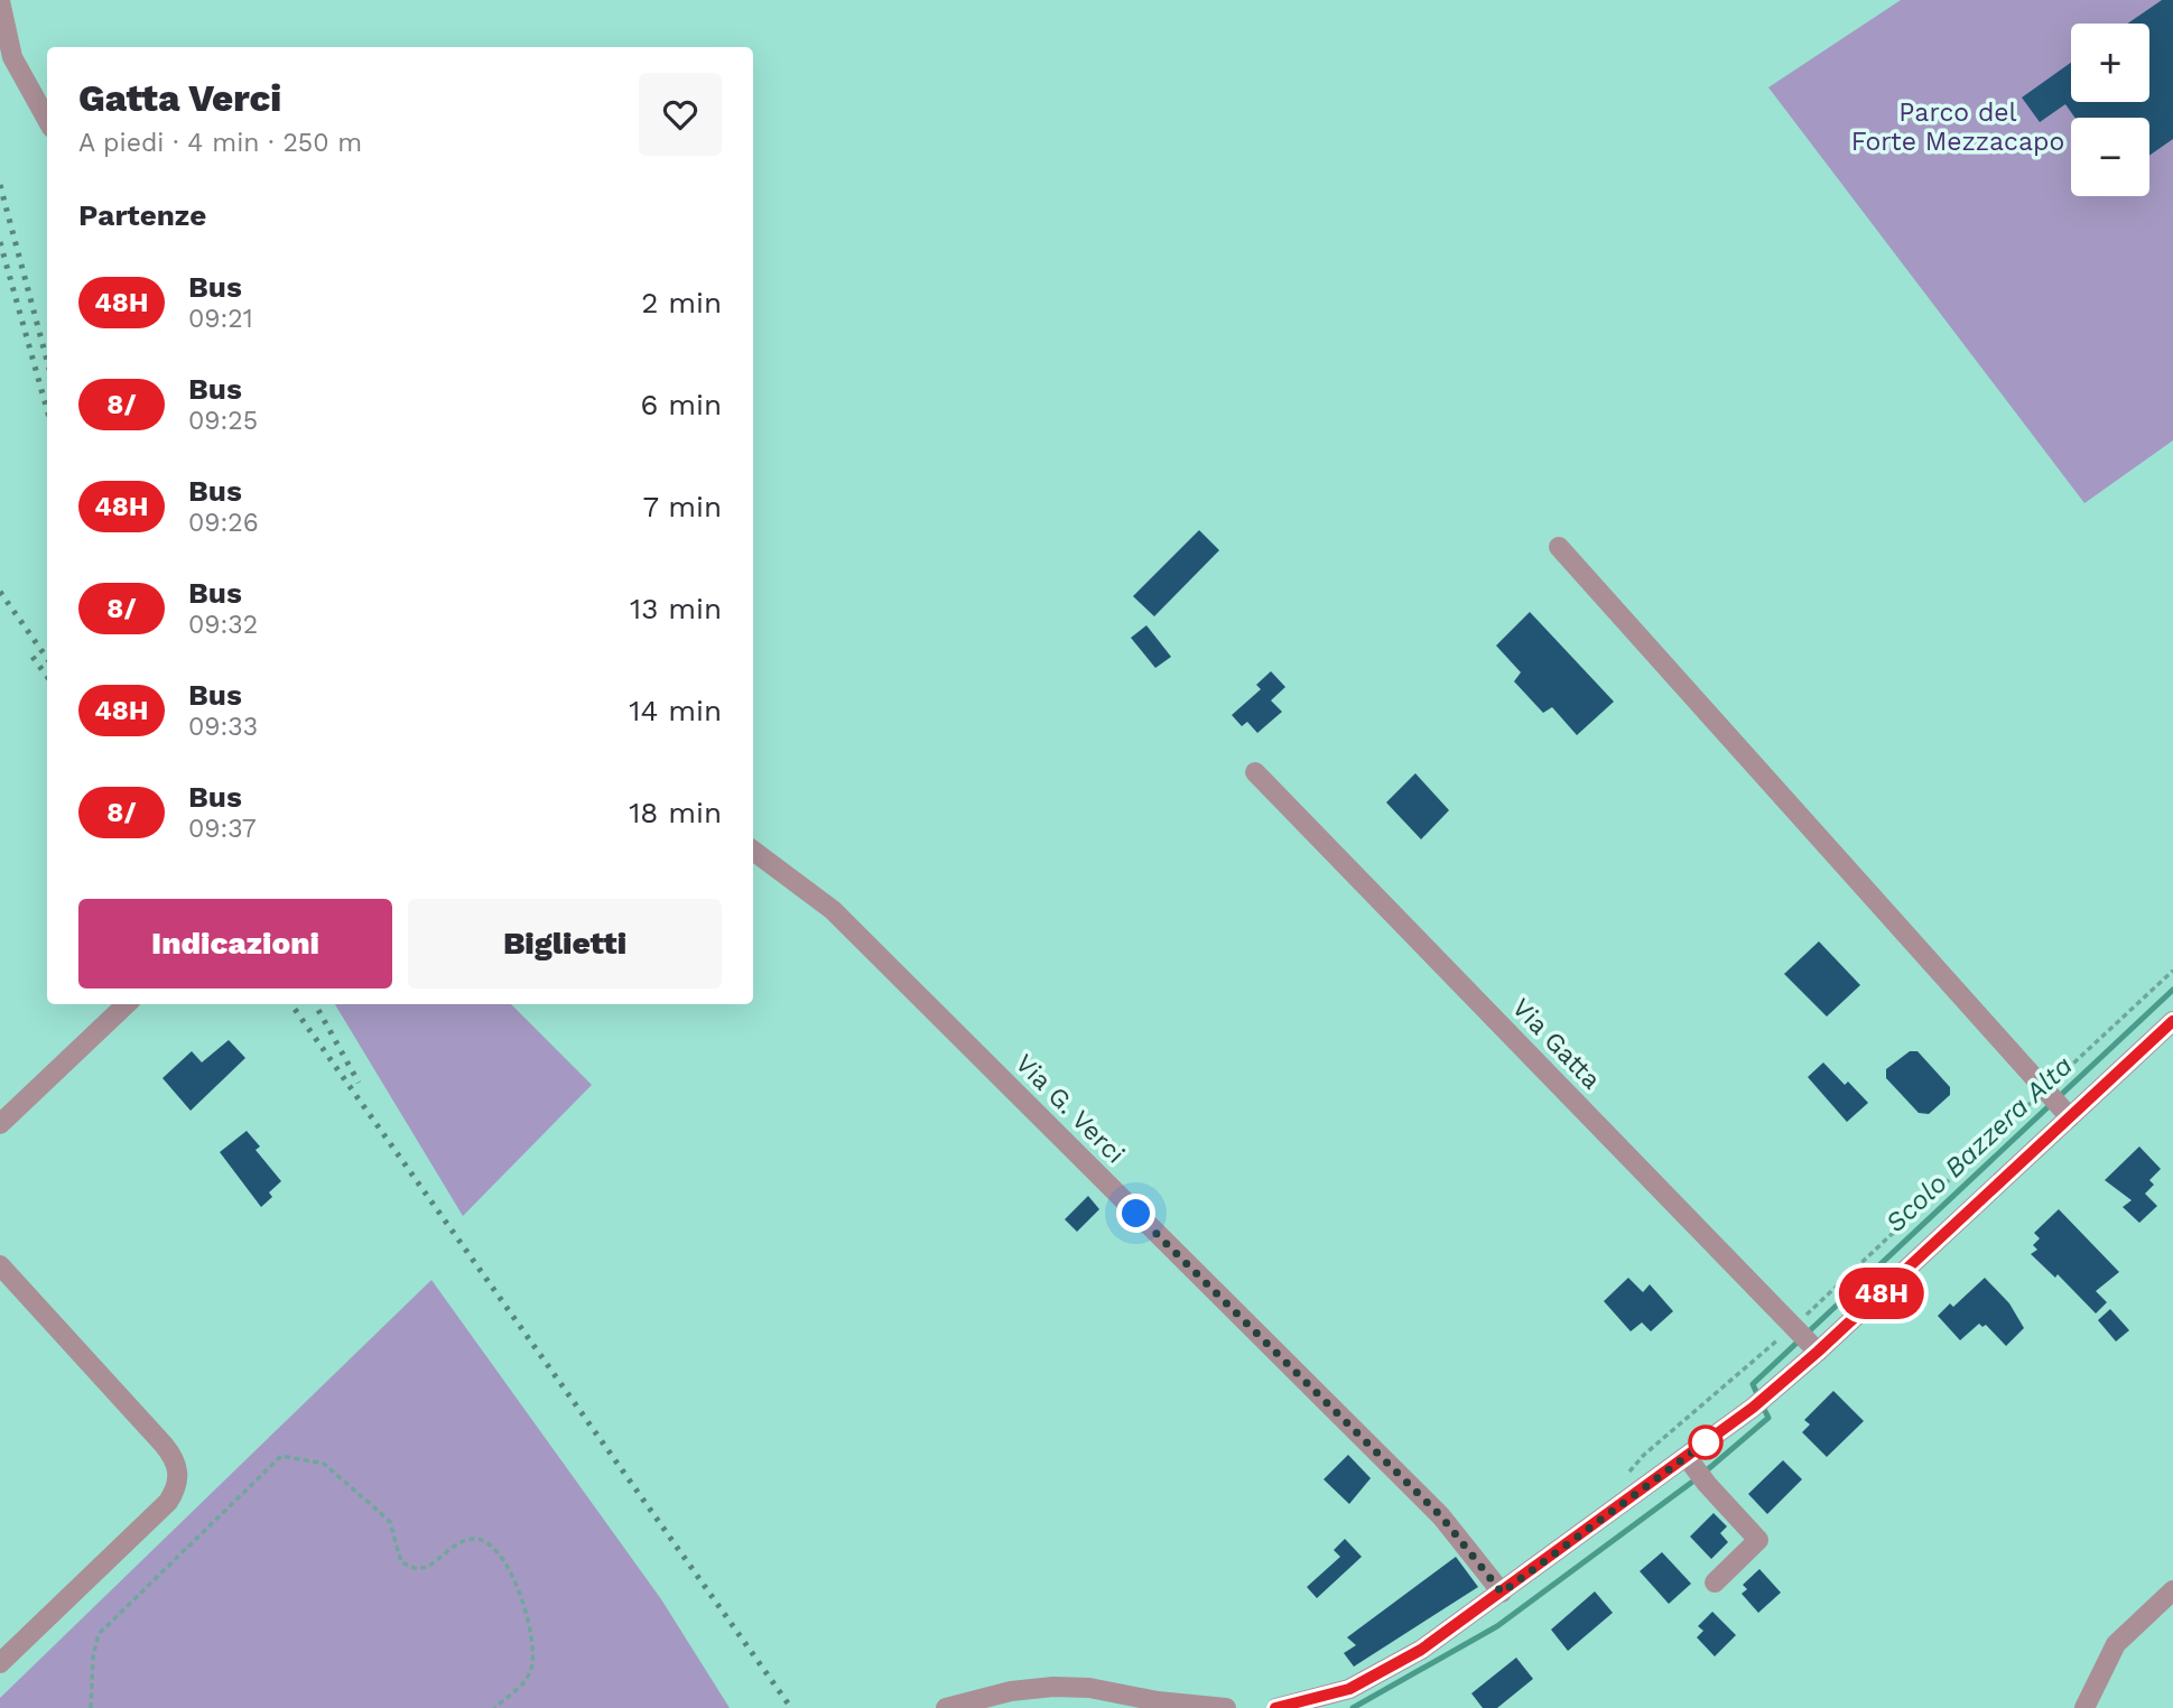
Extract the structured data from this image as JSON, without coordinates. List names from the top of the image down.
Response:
{
  "streets": {
    "street": ["Via Gatta", "Via G. Verci"]
  },
  "water": ["Scolo Bazzera Alta"],
  "parks": ["Parco del Forte Mezzacapo"],
  "lines": ["bus line 48H"],
  "page": {
    "on_map": "48H",
    "map_buttons": ["+", "−"],
    "heading": [
      ["Gatta Verci", "A piedi · 4 min · 250 m"],
      "Partenze"
    ],
    "list": [
      {
        "mark": "48H",
        "name": "Bus",
        "note": "09:21",
        "value": "2 min"
      },
      {
        "mark": "8/",
        "name": "Bus",
        "note": "09:25",
        "value": "6 min"
      },
      {
        "mark": "48H",
        "name": "Bus",
        "note": "09:26",
        "value": "7 min"
      },
      {
        "mark": "8/",
        "name": "Bus",
        "note": "09:32",
        "value": "13 min"
      },
      {
        "mark": "48H",
        "name": "Bus",
        "note": "09:33",
        "value": "14 min"
      },
      {
        "mark": "8/",
        "name": "Bus",
        "note": "09:37",
        "value": "18 min"
      }
    ],
    "buttons": ["Indicazioni", "Biglietti"]
  }
}
